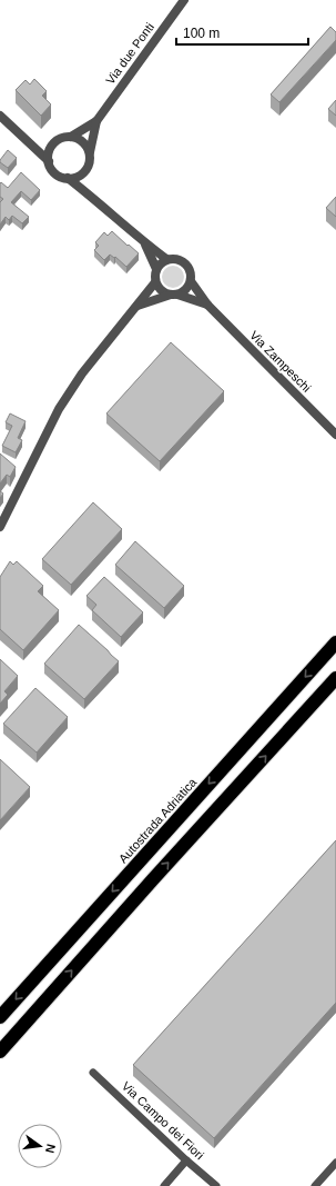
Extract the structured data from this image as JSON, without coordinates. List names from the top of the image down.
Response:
{
  "streets": {
    "highway": ["Autostrada Adriatica"],
    "street": ["Via due Ponti", "Via Zampeschi", "Via Campo dei Fiori"]
  },
  "scale_bar": "100 m",
  "north": "right"
}
